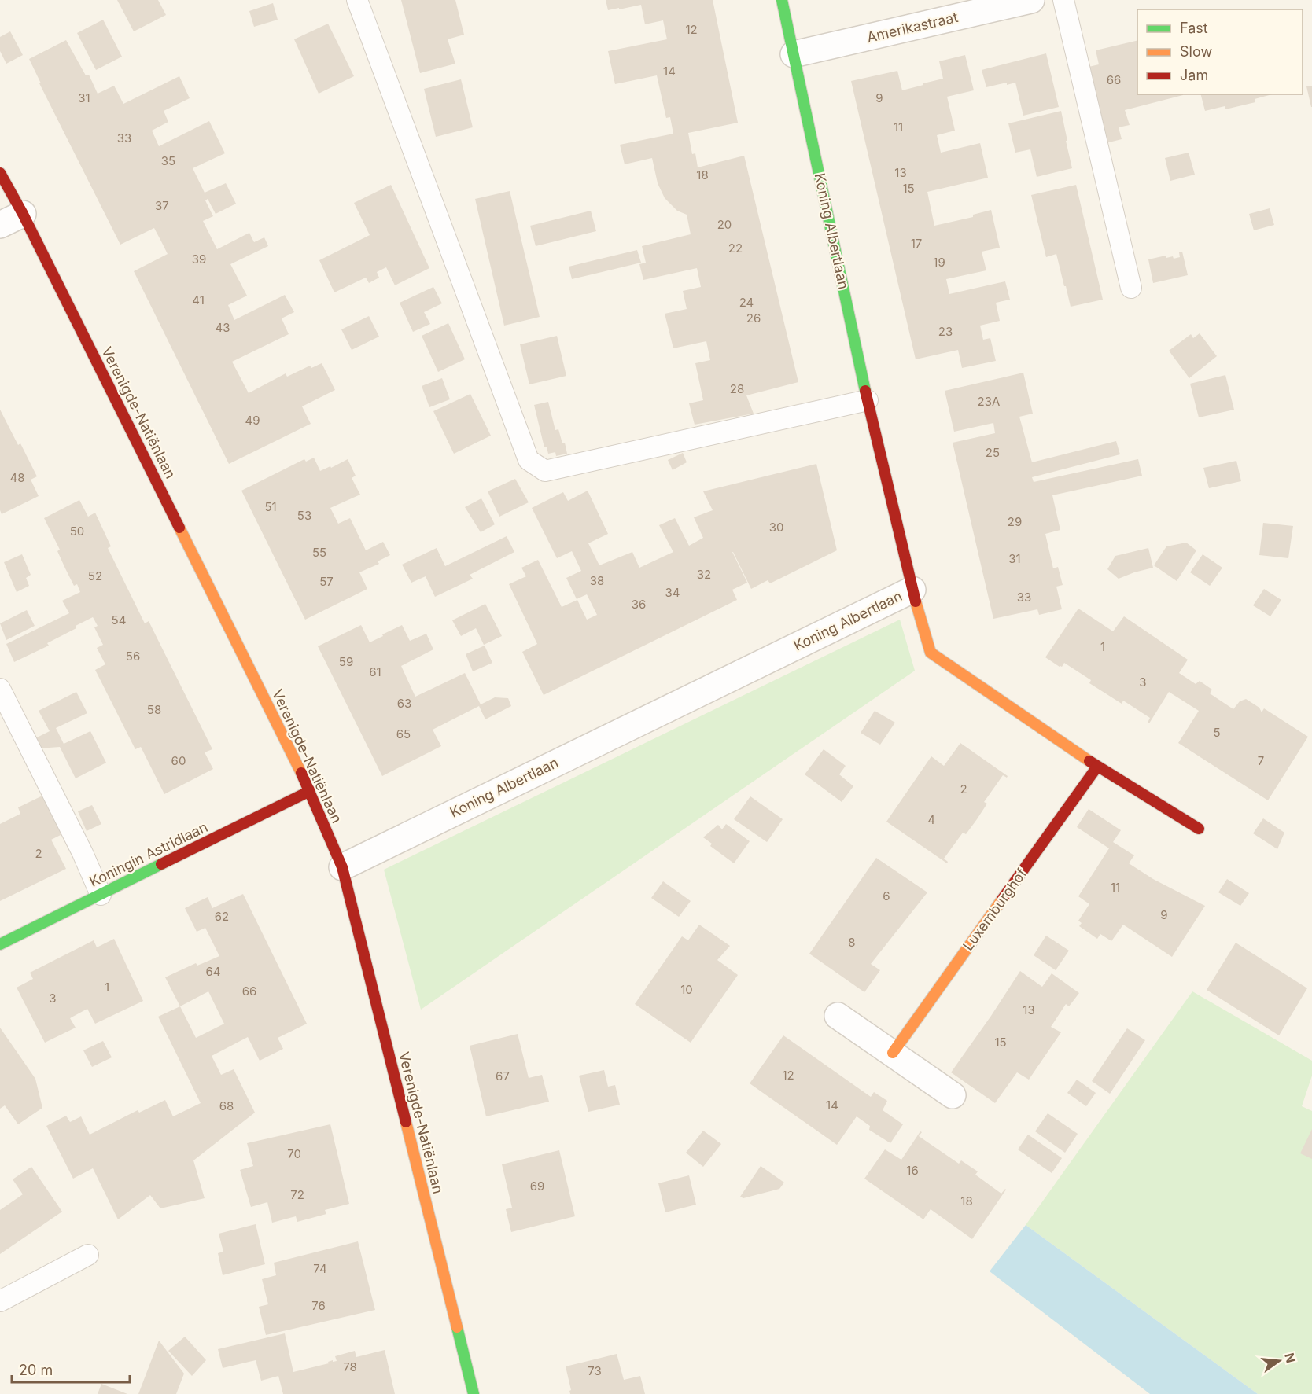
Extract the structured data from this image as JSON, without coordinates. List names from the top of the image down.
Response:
{
  "streets": {
    "street": [
      "Amerikastraat",
      "Koning Albertlaan",
      "Verenigde-Natiënlaan",
      "Koningin Astridlaan",
      "Luxemburghof"
    ]
  },
  "crossings": [
    ["Amerikastraat", "Koning Albertlaan"],
    ["Koning Albertlaan", "Verenigde-Natiënlaan"],
    ["Verenigde-Natiënlaan", "Koningin Astridlaan"]
  ],
  "house_numbers": [
    "12",
    "14",
    "66",
    "31",
    "9",
    "11",
    "33",
    "35",
    "13",
    "18",
    "15",
    "37",
    "20",
    "17",
    "22",
    "39",
    "19",
    "41",
    "24",
    "26",
    "43",
    "23",
    "28",
    "23A",
    "49",
    "25",
    "48",
    "51",
    "53",
    "29",
    "30",
    "50",
    "55",
    "31",
    "32",
    "52",
    "38",
    "57",
    "34",
    "33",
    "36",
    "54",
    "1",
    "56",
    "59",
    "61",
    "3",
    "63",
    "58",
    "5",
    "65",
    "60",
    "7",
    "2",
    "4",
    "2",
    "11",
    "6",
    "9",
    "62",
    "8",
    "64",
    "1",
    "10",
    "66",
    "3",
    "13",
    "15",
    "12",
    "67",
    "14",
    "68",
    "70",
    "16",
    "69",
    "72",
    "18",
    "74",
    "76",
    "78",
    "73"
  ],
  "legend": ["Fast", "Slow", "Jam"],
  "scale_bar": "20 m",
  "north": "right"
}
